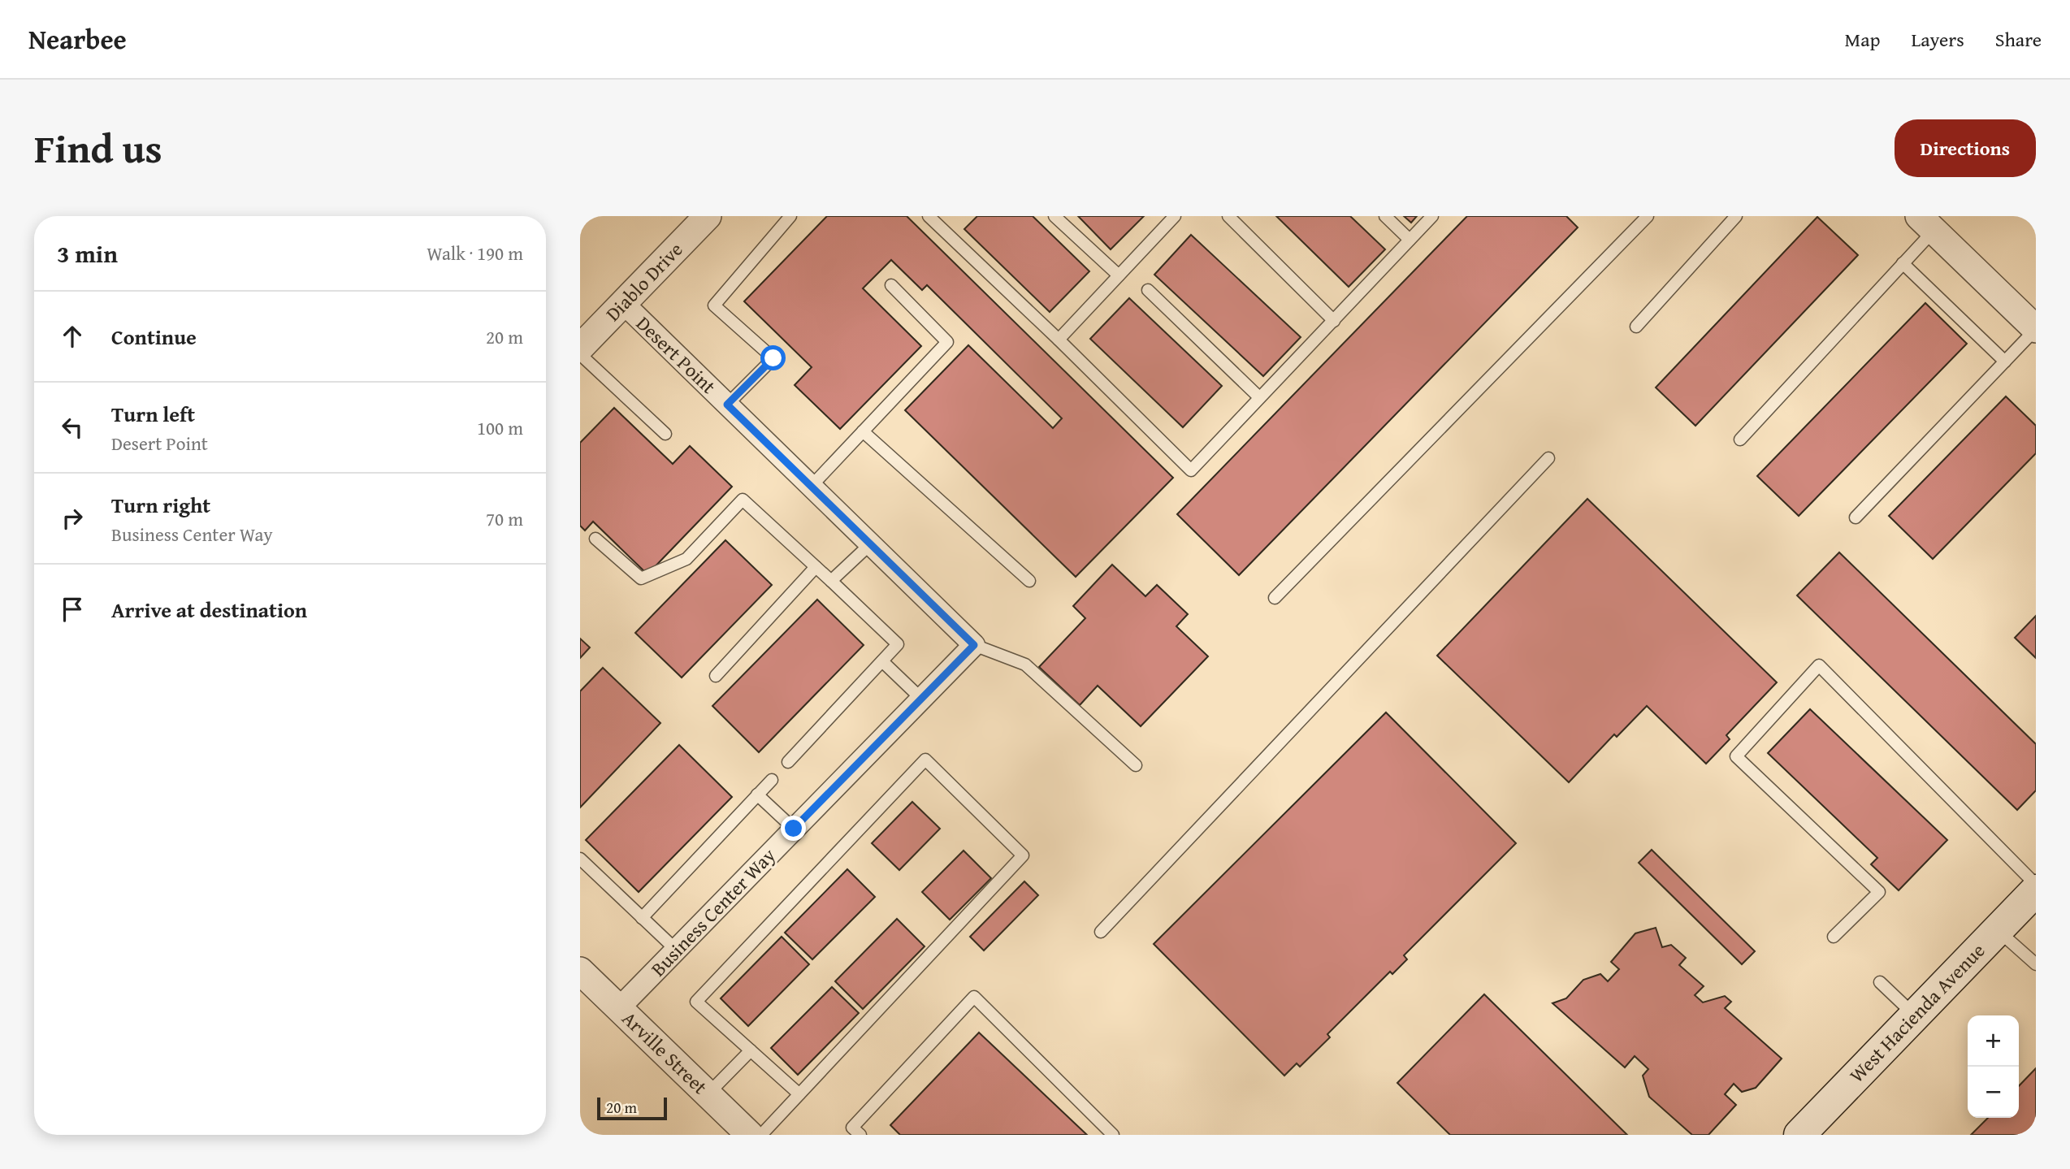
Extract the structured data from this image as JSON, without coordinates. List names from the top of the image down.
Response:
{
  "streets": {
    "main road": ["West Hacienda Avenue"],
    "street": [
      "Diablo Drive",
      "Desert Point",
      "Business Center Way",
      "Arville Street"
    ]
  },
  "crossings": [
    ["Diablo Drive", "Desert Point"],
    ["Desert Point", "Business Center Way"],
    ["Business Center Way", "Arville Street"]
  ],
  "scale_bar": "20 m",
  "page": {
    "header": "Nearbee",
    "nav": ["Map", "Layers", "Share"],
    "title": "Find us",
    "buttons": "Directions",
    "heading": ["3 min", "Walk · 190 m"],
    "list": [
      ["Continue", "20 m"],
      ["Turn left", "Desert Point", "100 m"],
      ["Turn right", "Business Center Way", "70 m"],
      "Arrive at destination"
    ],
    "map_buttons": ["+", "−"],
    "scale": "20 m"
  }
}
